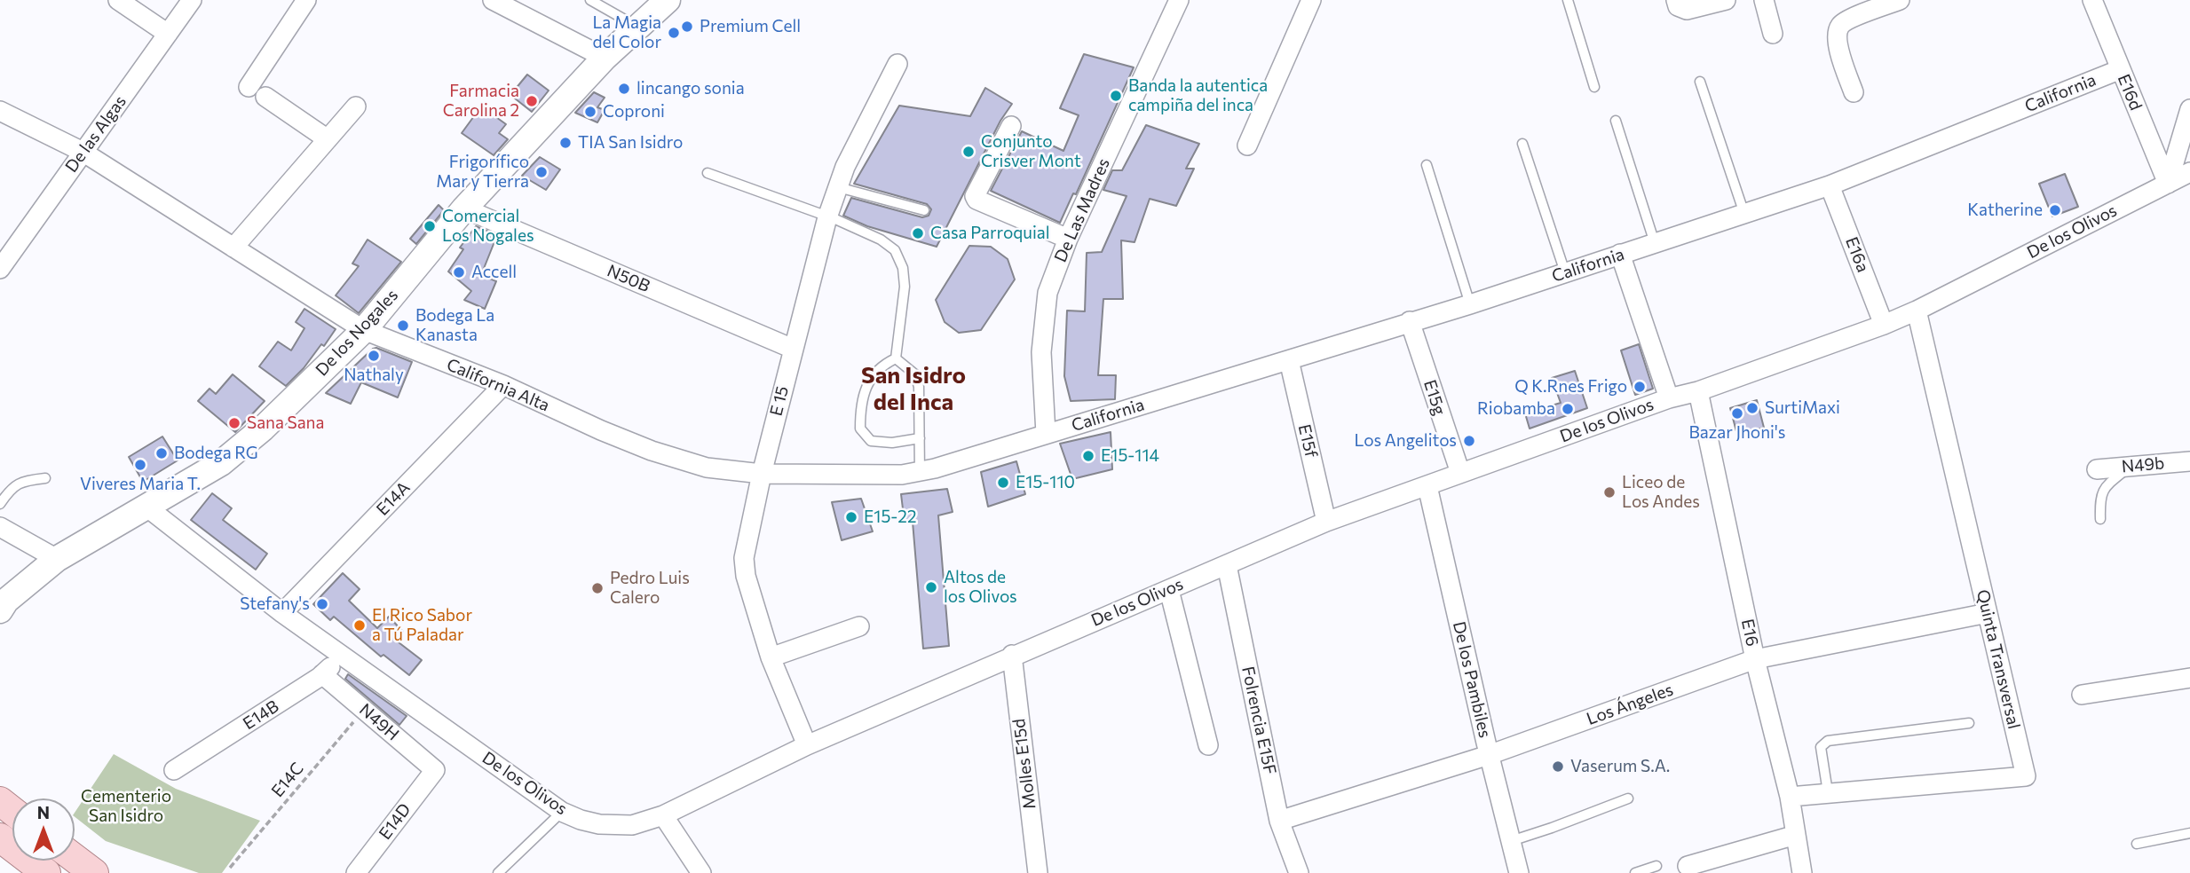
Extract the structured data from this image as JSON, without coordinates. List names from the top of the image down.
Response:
{
  "streets": {
    "street": [
      "E16d",
      "California",
      "De las Algas",
      "De Las Madres",
      "De los Olivos",
      "E16a",
      "N50B",
      "De los Nogales",
      "California Alta",
      "E15g",
      "E 15",
      "E15f",
      "N49b",
      "E14A",
      "E16",
      "Quinta Transversal",
      "De los Pambiles",
      "Los Ángeles",
      "E14B",
      "Folrencia E15F",
      "N49H",
      "Molles E15d",
      "E14D"
    ],
    "path": ["E14C"]
  },
  "crossings": [
    ["E16d", "California"],
    ["E16d", "De los Olivos"],
    ["California", "De Las Madres"],
    ["California", "E16a"],
    ["California", "California Alta"],
    ["California", "E15g"],
    ["California", "E15f"],
    ["De las Algas", "California Alta"],
    ["De Las Madres", "California Alta"],
    ["De los Olivos", "E16a"],
    ["De los Olivos", "De los Nogales"],
    ["De los Olivos", "E15g"],
    ["De los Olivos", "E 15"],
    ["De los Olivos", "E15f"],
    ["De los Olivos", "E14A"],
    ["De los Olivos", "E16"],
    ["De los Olivos", "Quinta Transversal"],
    ["De los Olivos", "De los Pambiles"],
    ["De los Olivos", "E14B"],
    ["De los Olivos", "Folrencia E15F"],
    ["De los Olivos", "Molles E15d"],
    ["N50B", "De los Nogales"],
    ["N50B", "E 15"],
    ["De los Nogales", "California Alta"],
    ["California Alta", "E 15"],
    ["California Alta", "E14A"],
    ["E16", "Quinta Transversal"],
    ["E16", "Los Ángeles"],
    ["Quinta Transversal", "Los Ángeles"],
    ["De los Pambiles", "Los Ángeles"],
    ["Los Ángeles", "Folrencia E15F"],
    ["E14B", "N49H"],
    ["N49H", "E14C"],
    ["N49H", "E14D"]
  ],
  "districts": ["San Isidro del Inca"],
  "parks": ["Cementerio San Isidro"],
  "places": [
    "Premium Cell",
    "La Magia del Color",
    "lincango sonia",
    "Banda la autentica campiña del inca",
    "Farmacia Carolina 2",
    "Coproni",
    "TIA San Isidro",
    "Conjunto Crisver Mont",
    "Frigorífico Mar y Tierra",
    "Katherine",
    "Comercial Los Nogales",
    "Casa Parroquial",
    "Accell",
    "Bodega La Kanasta",
    "Nathaly",
    "Q K.Rnes Frigo",
    "SurtiMaxi",
    "Riobamba",
    "Bazar Jhoni's",
    "Sana Sana",
    "Los Angelitos",
    "Bodega RG",
    "E15-114",
    "Viveres Maria T.",
    "E15-110",
    "Liceo de Los Andes",
    "E15-22",
    "Altos de los Olivos",
    "Pedro Luis Calero",
    "Stefany's",
    "El Rico Sabor a Tú Paladar",
    "Vaserum S.A."
  ],
  "north": "top"
}
